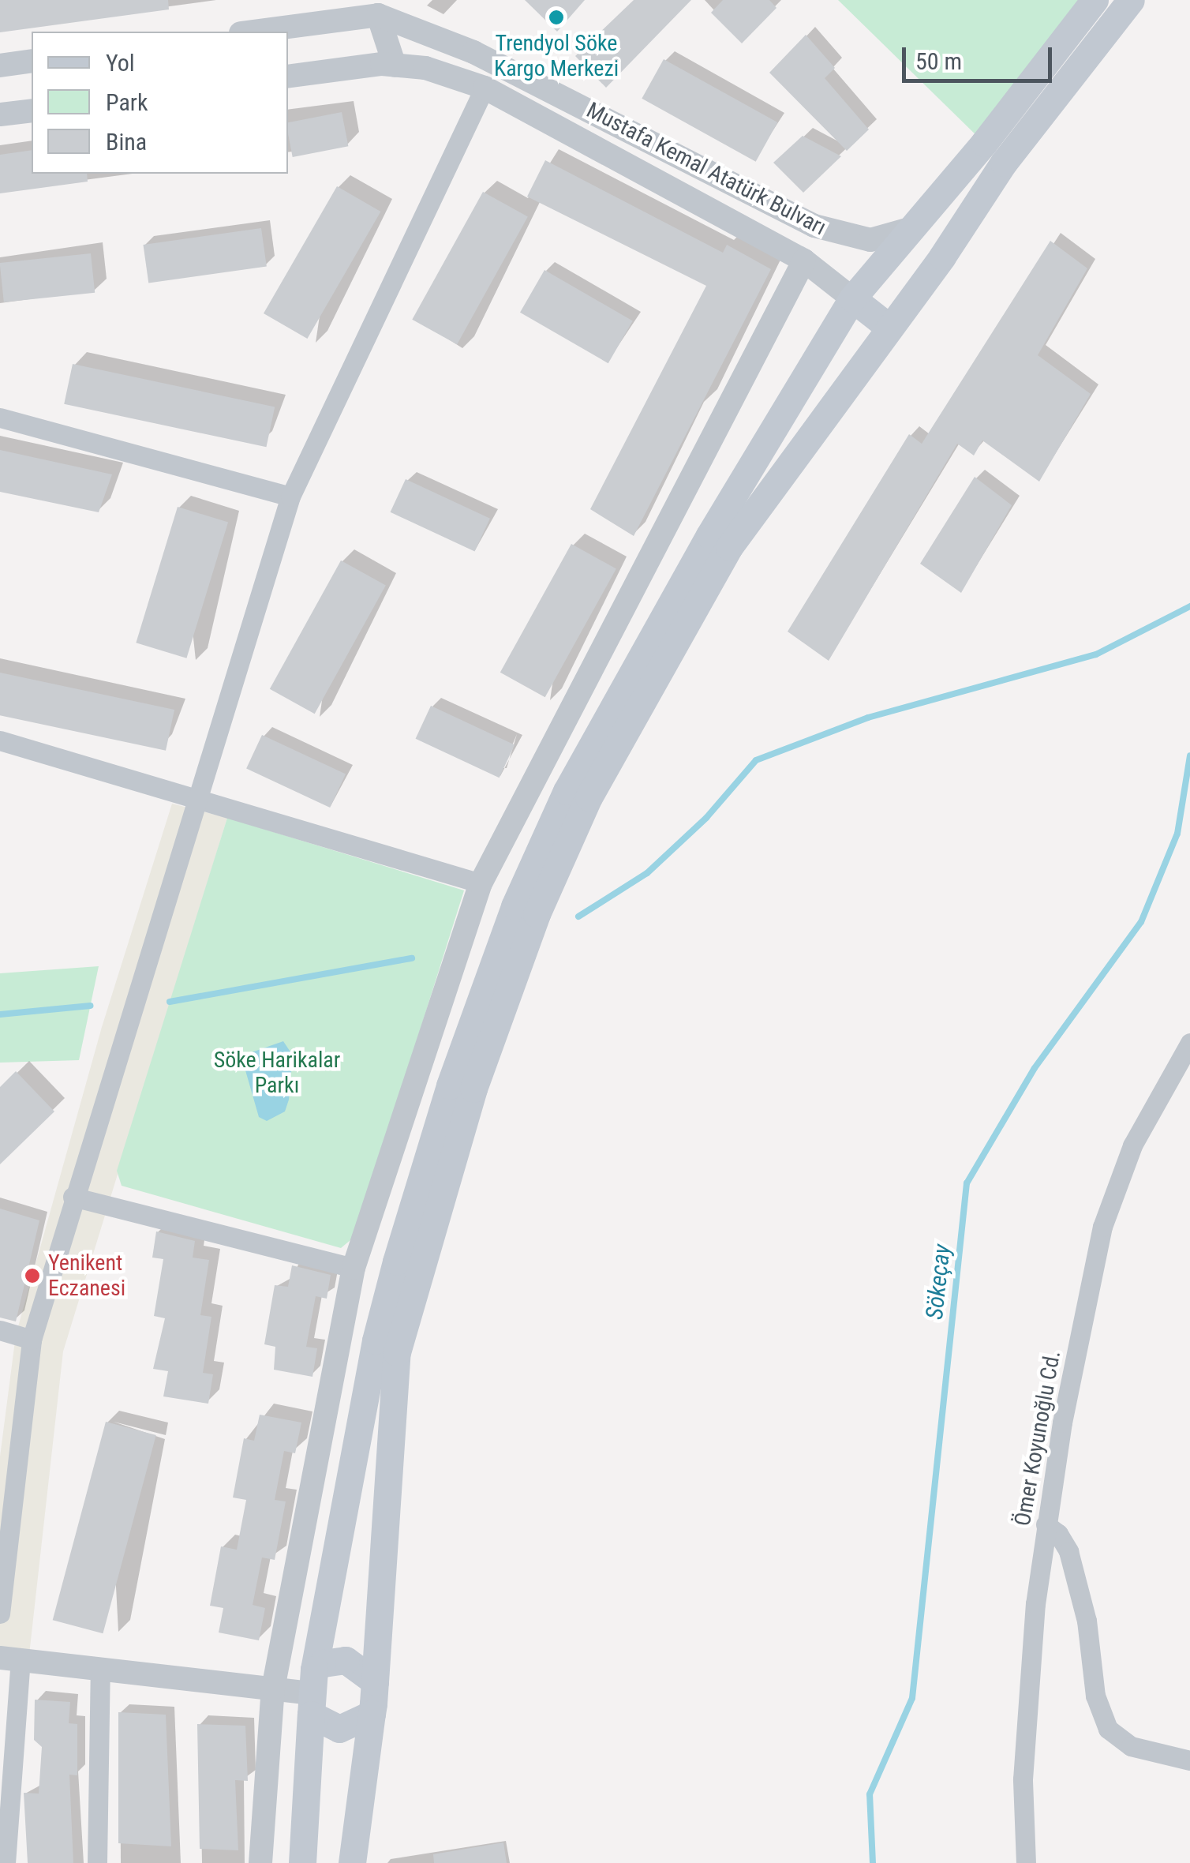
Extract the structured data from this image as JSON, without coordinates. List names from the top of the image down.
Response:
{
  "streets": {
    "street": ["Mustafa Kemal Atatürk Bulvarı", "Ömer Koyunoğlu Cd."]
  },
  "water": ["Sökeçay"],
  "parks": ["Söke Harikalar Parkı"],
  "places": ["Trendyol Söke Kargo Merkezi", "Yenikent Eczanesi"],
  "legend": ["Yol", "Park", "Bina"],
  "scale_bar": "50 m"
}
